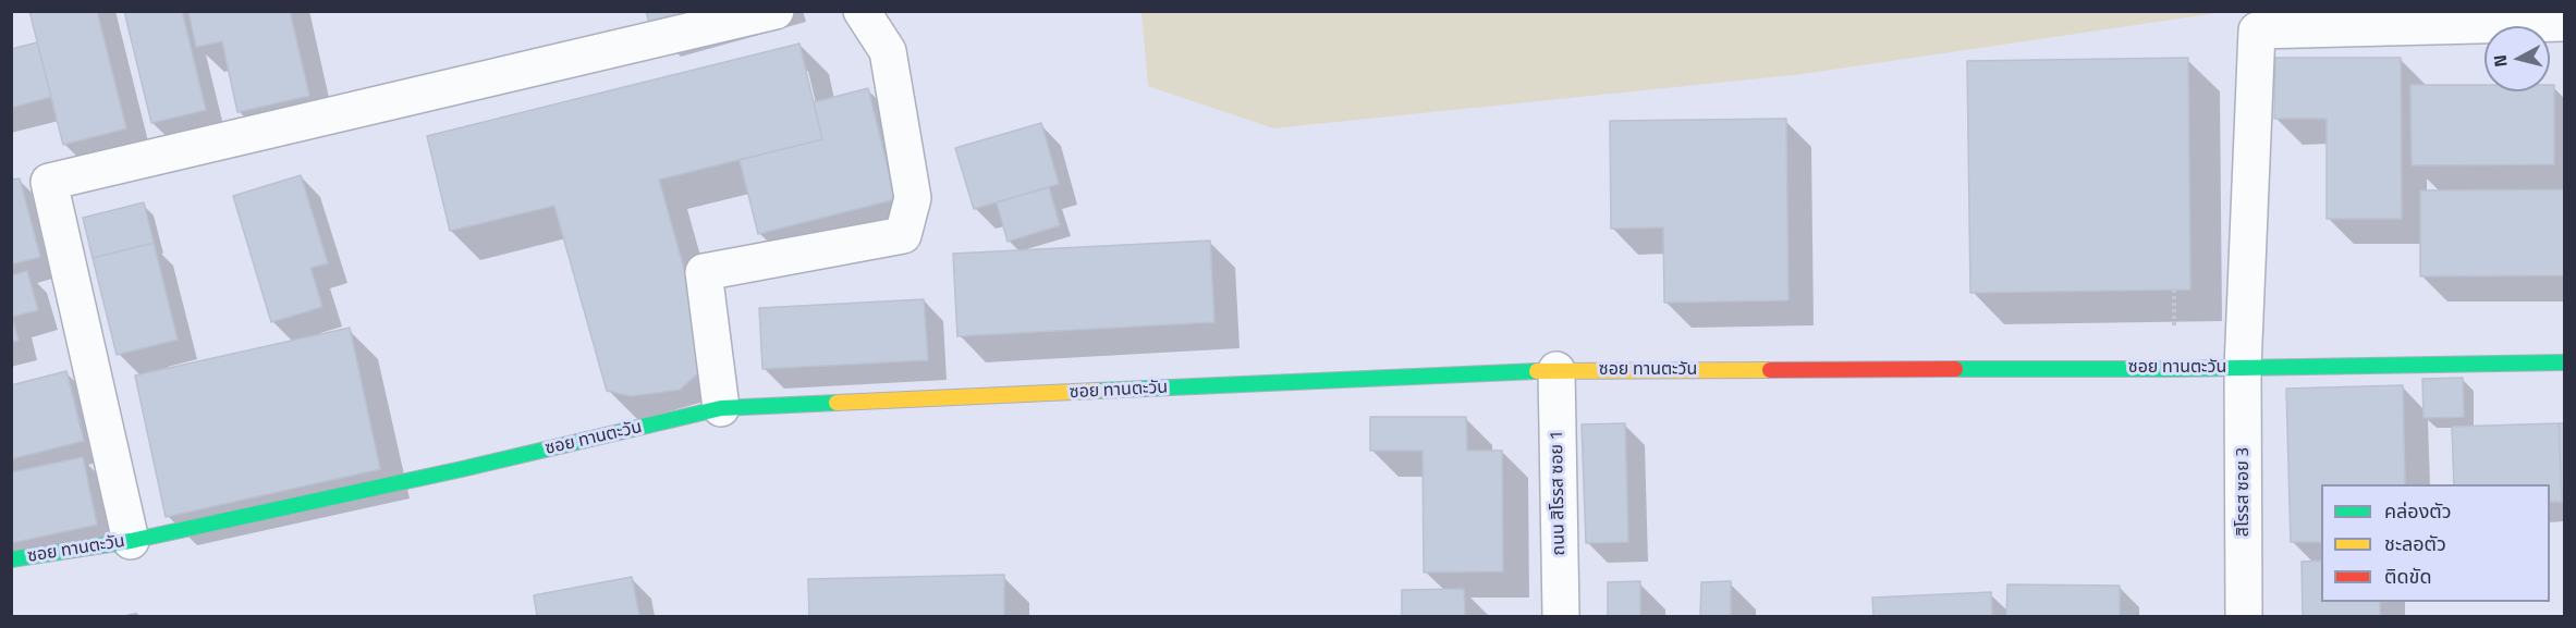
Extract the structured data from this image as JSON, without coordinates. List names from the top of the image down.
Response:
{
  "streets": {
    "street": ["ซอย ทานตะวัน", "สิโรรส ซอย 3", "ถนน สิโรรส ซอย 1"]
  },
  "crossings": [
    ["ซอย ทานตะวัน", "สิโรรส ซอย 3"],
    ["ซอย ทานตะวัน", "ถนน สิโรรส ซอย 1"]
  ],
  "legend": ["คล่องตัว", "ชะลอตัว", "ติดขัด"],
  "north": "left"
}
